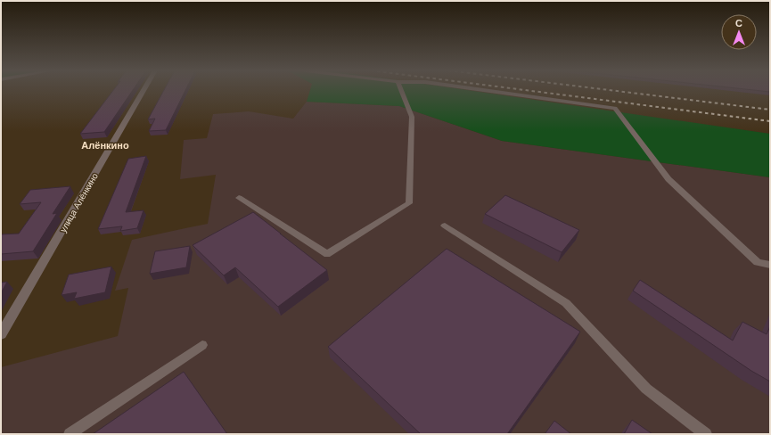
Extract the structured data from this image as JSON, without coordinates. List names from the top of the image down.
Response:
{
  "streets": {
    "street": ["улица Алёнкино"]
  },
  "districts": ["Алёнкино"],
  "north": "top"
}
